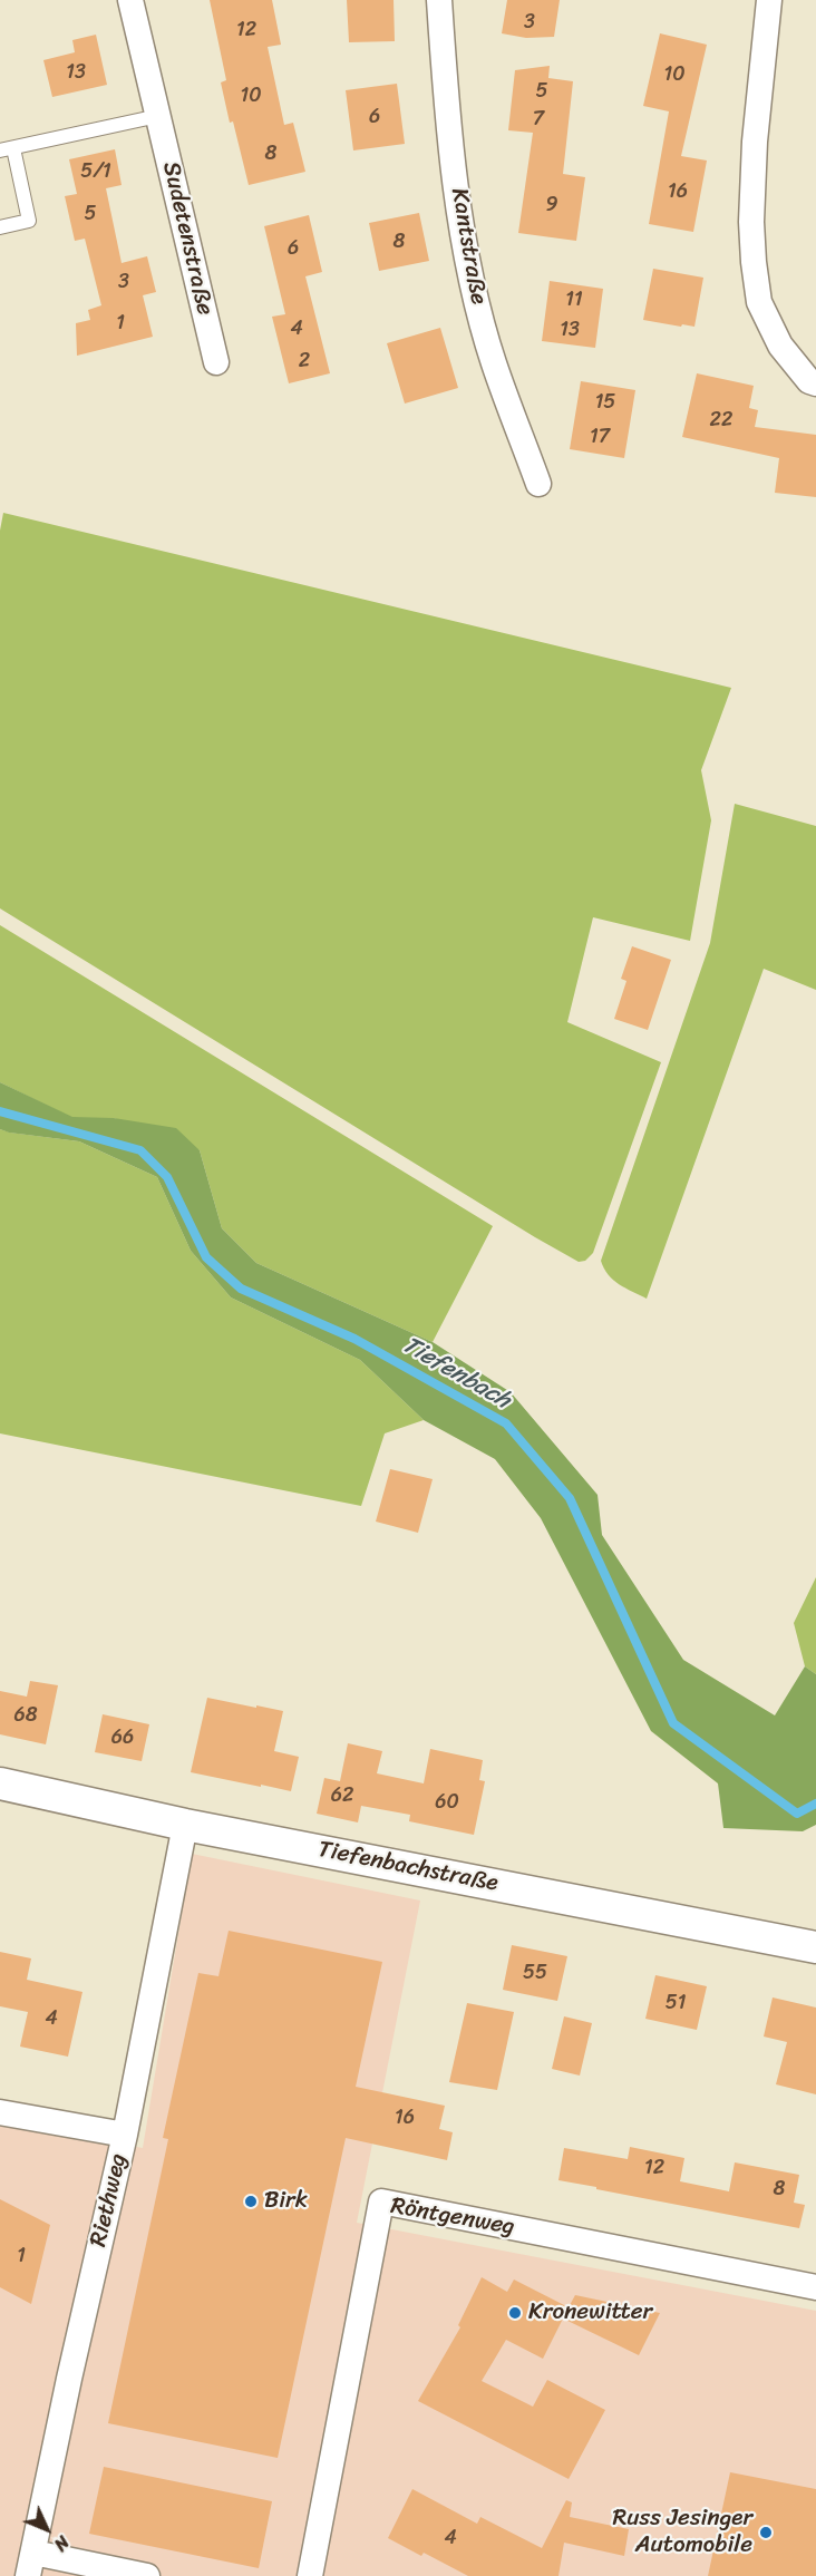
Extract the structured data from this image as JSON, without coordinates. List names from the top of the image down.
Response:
{
  "streets": {
    "street": [
      "Sudetenstraße",
      "Kantstraße",
      "Tiefenbachstraße",
      "Riethweg",
      "Röntgenweg"
    ]
  },
  "crossings": [
    ["Tiefenbachstraße", "Riethweg"]
  ],
  "water": ["Tiefenbach"],
  "places": ["Birk", "Kronewitter", "Russ Jesinger Automobile"],
  "house_numbers": [
    "3",
    "12",
    "13",
    "10",
    "5",
    "10",
    "6",
    "7",
    "8",
    "5/1",
    "16",
    "9",
    "5",
    "8",
    "6",
    "3",
    "11",
    "1",
    "4",
    "13",
    "2",
    "15",
    "22",
    "17",
    "68",
    "66",
    "62",
    "60",
    "55",
    "51",
    "4",
    "16",
    "12",
    "8",
    "1",
    "4"
  ],
  "north": "bottom right"
}
